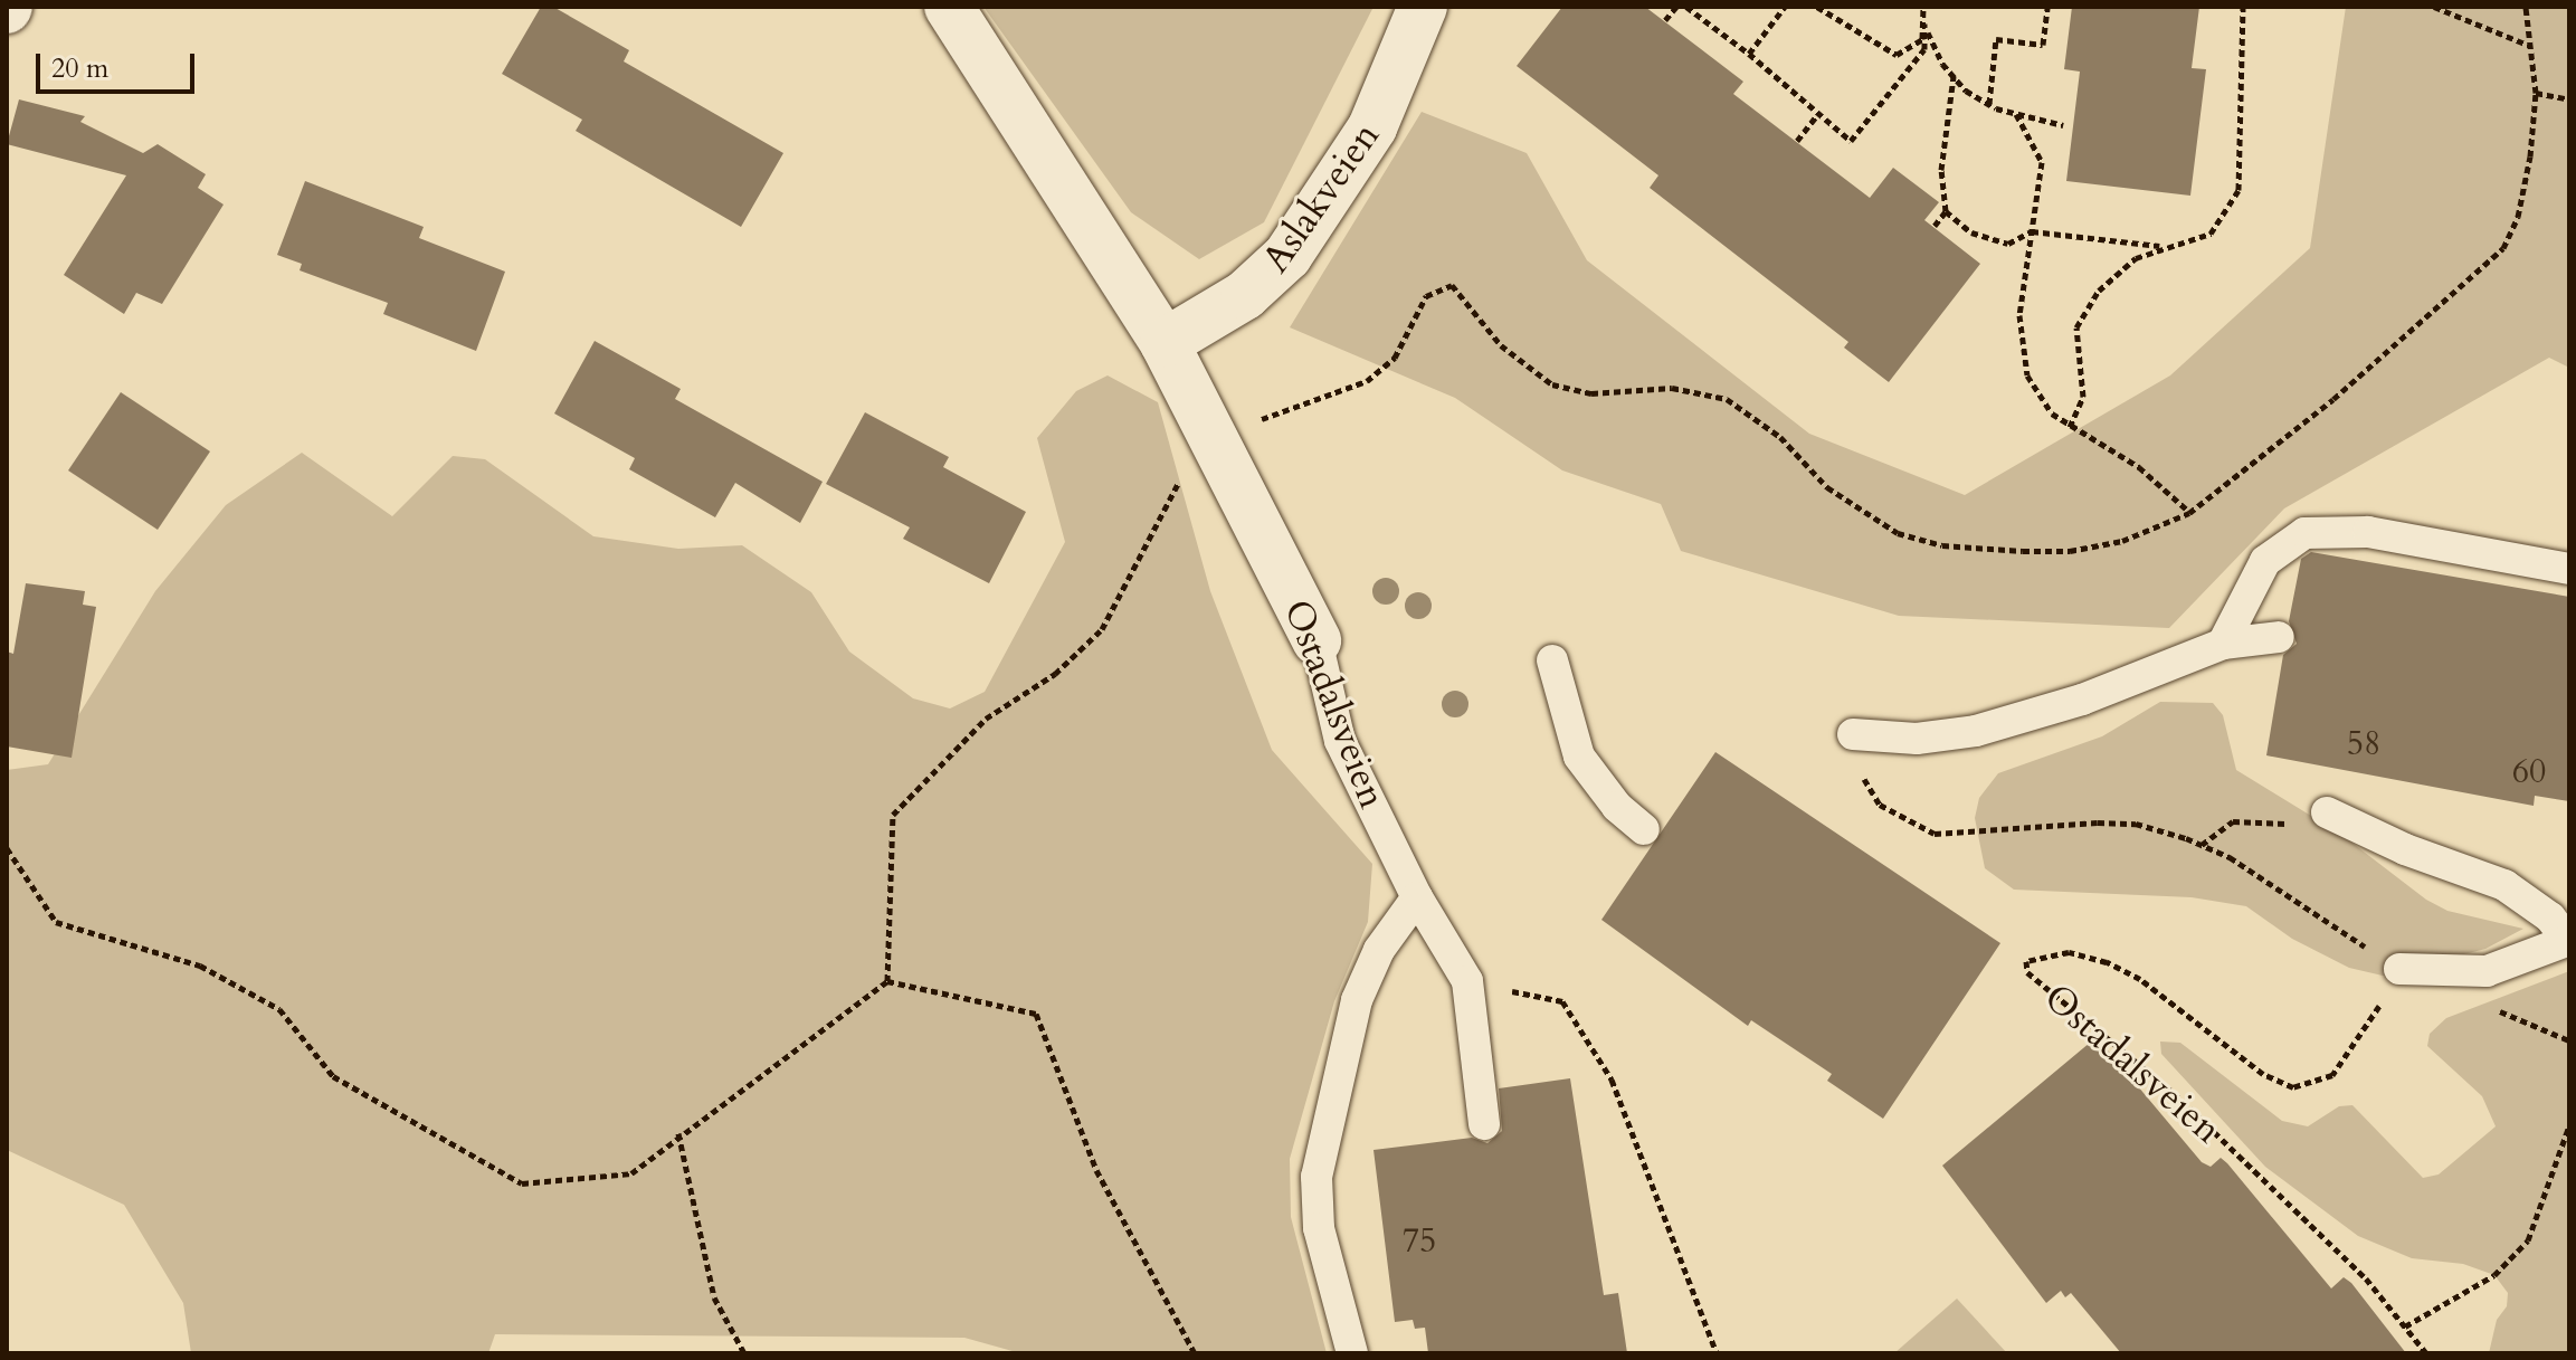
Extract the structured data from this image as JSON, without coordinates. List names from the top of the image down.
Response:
{
  "streets": {
    "street": ["Aslakveien", "Ostadalsveien"]
  },
  "crossings": [
    ["Aslakveien", "Ostadalsveien"]
  ],
  "house_numbers": ["58", "60", "75"],
  "scale_bar": "20 m"
}
